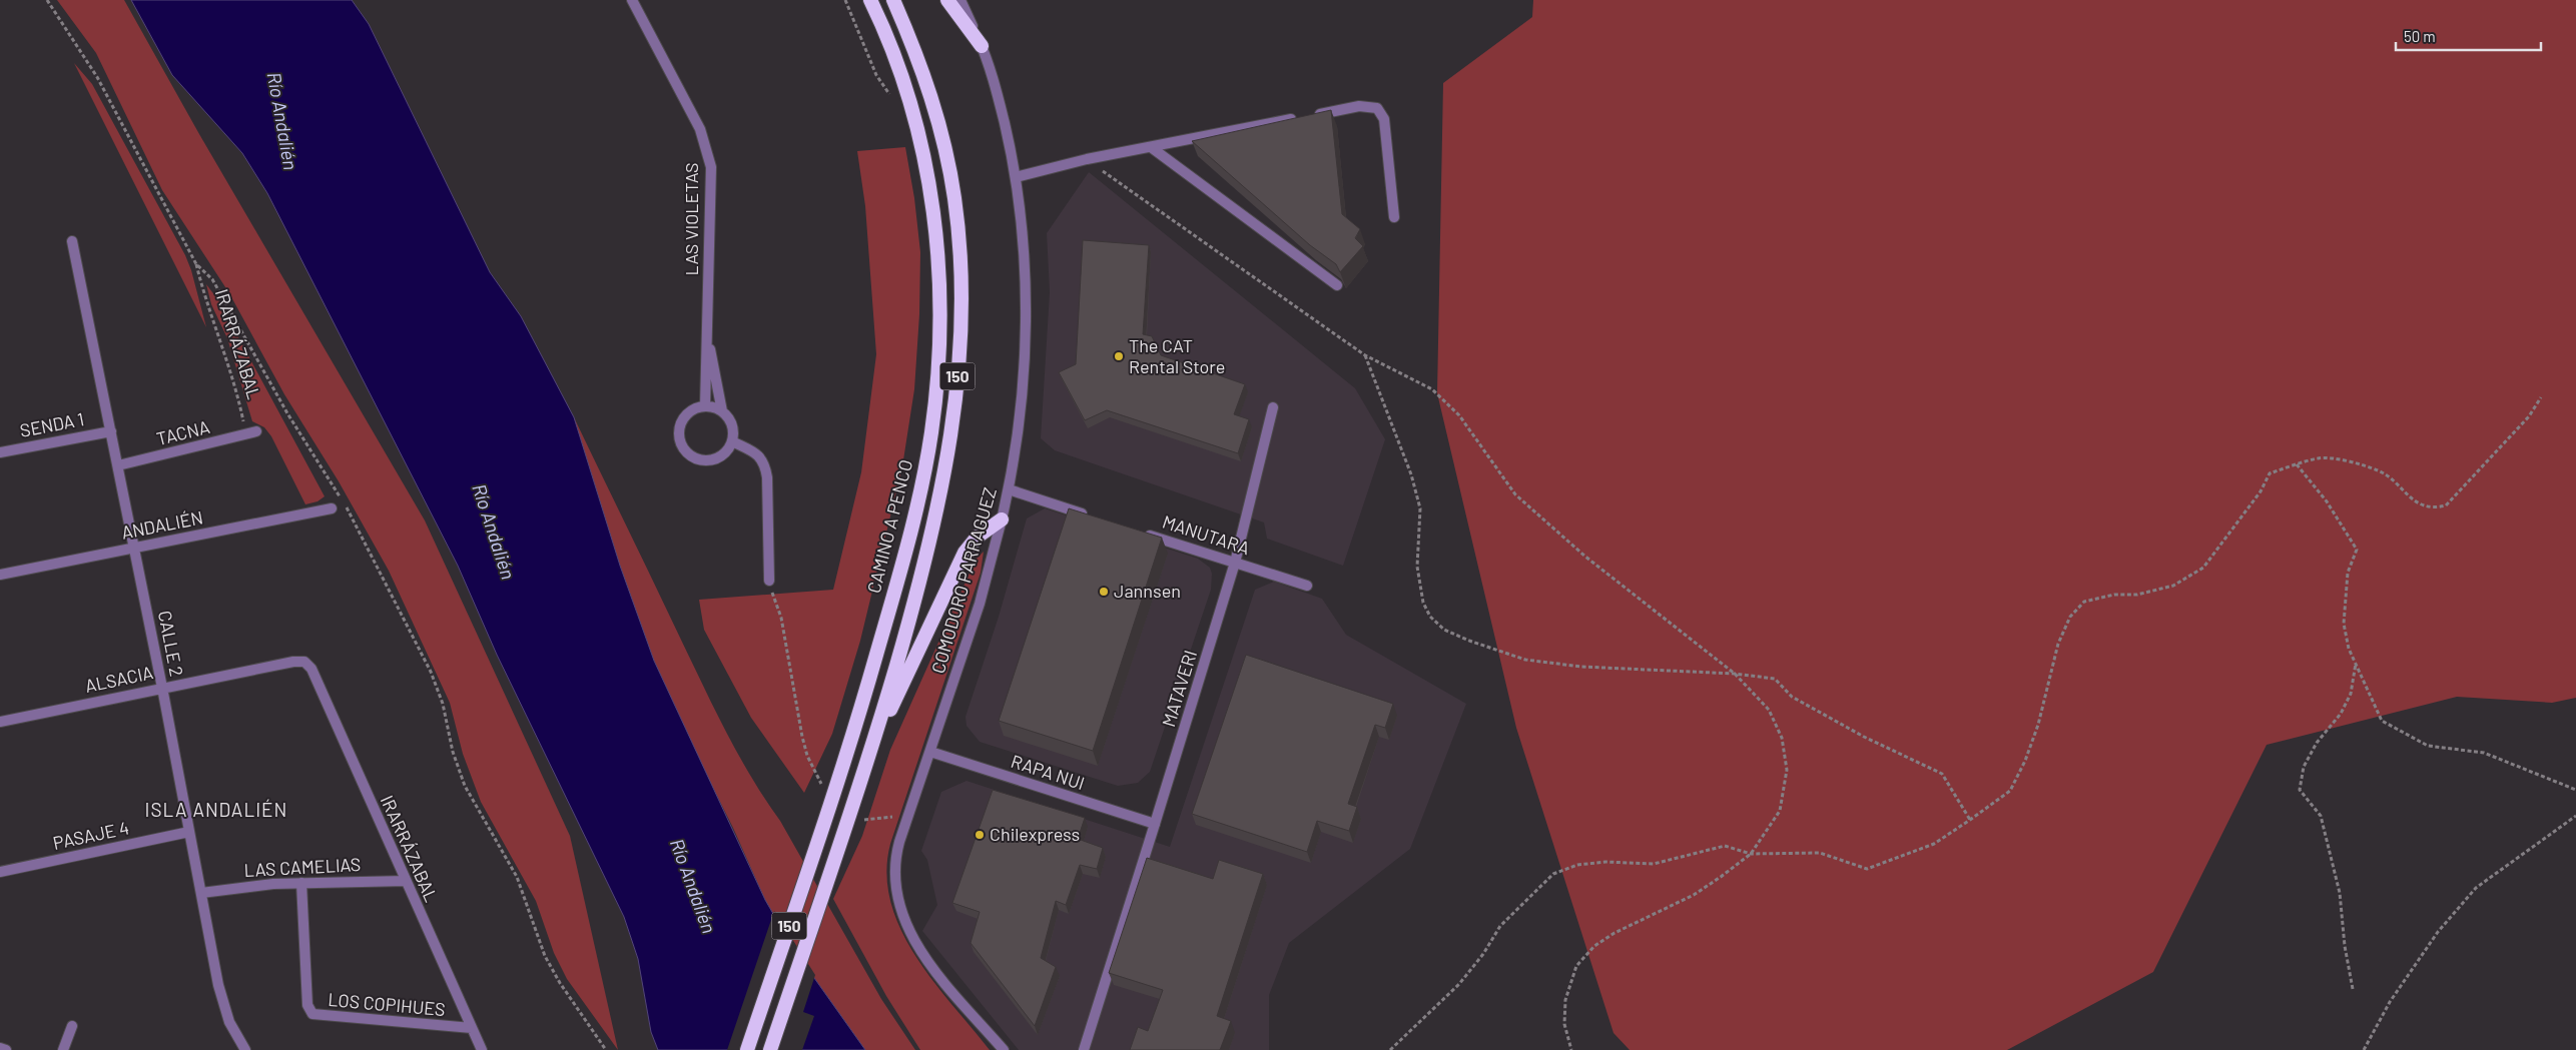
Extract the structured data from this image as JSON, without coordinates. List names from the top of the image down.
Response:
{
  "streets": {
    "highway": ["150", "CAMINO A PENCO"],
    "street": [
      "LAS VIOLETAS",
      "IRARRÁZABAL",
      "SENDA 1",
      "TACNA",
      "ANDALIÉN",
      "MANUTARA",
      "COMODORO PARRAGUEZ",
      "CALLE 2",
      "ALSACIA",
      "MATAVERI",
      "RAPA NUI",
      "PASAJE 4",
      "LAS CAMELIAS",
      "LOS COPIHUES"
    ]
  },
  "crossings": [
    ["IRARRÁZABAL", "TACNA"],
    ["IRARRÁZABAL", "ALSACIA"],
    ["IRARRÁZABAL", "LAS CAMELIAS"],
    ["IRARRÁZABAL", "LOS COPIHUES"],
    ["SENDA 1", "CALLE 2"],
    ["TACNA", "CALLE 2"],
    ["ANDALIÉN", "CALLE 2"],
    ["MANUTARA", "MATAVERI"],
    ["COMODORO PARRAGUEZ", "RAPA NUI"],
    ["CALLE 2", "ALSACIA"],
    ["CALLE 2", "PASAJE 4"],
    ["CALLE 2", "LAS CAMELIAS"],
    ["MATAVERI", "RAPA NUI"],
    ["LAS CAMELIAS", "LOS COPIHUES"]
  ],
  "districts": ["ISLA ANDALIÉN"],
  "water": ["Río Andalién"],
  "places": ["The CAT Rental Store", "Jannsen", "Chilexpress"],
  "scale_bar": "50 m"
}
